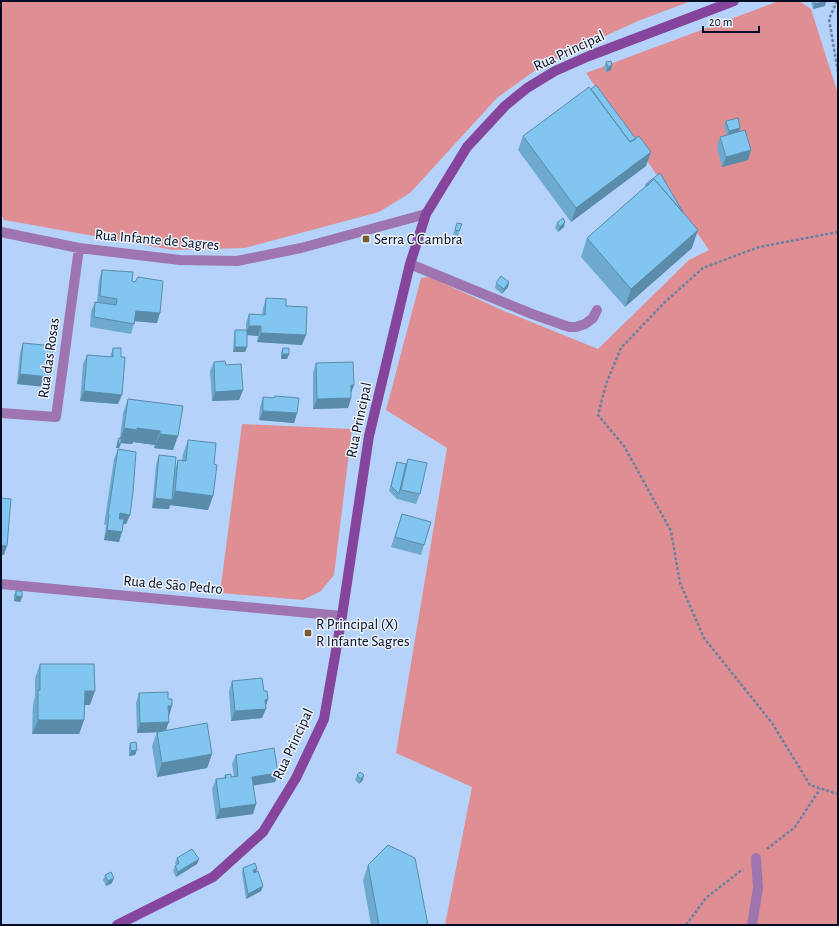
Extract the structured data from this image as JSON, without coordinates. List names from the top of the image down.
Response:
{
  "streets": {
    "street": [
      "Rua Principal",
      "Rua Infante de Sagres",
      "Rua das Rosas",
      "Rua de São Pedro"
    ]
  },
  "crossings": [
    ["Rua Principal", "Rua Infante de Sagres"],
    ["Rua Principal", "Rua de São Pedro"],
    ["Rua Infante de Sagres", "Rua das Rosas"]
  ],
  "places": {
    "transit": ["Serra C Cambra", "R Principal (X) R Infante Sagres"]
  },
  "scale_bar": "20 m"
}
